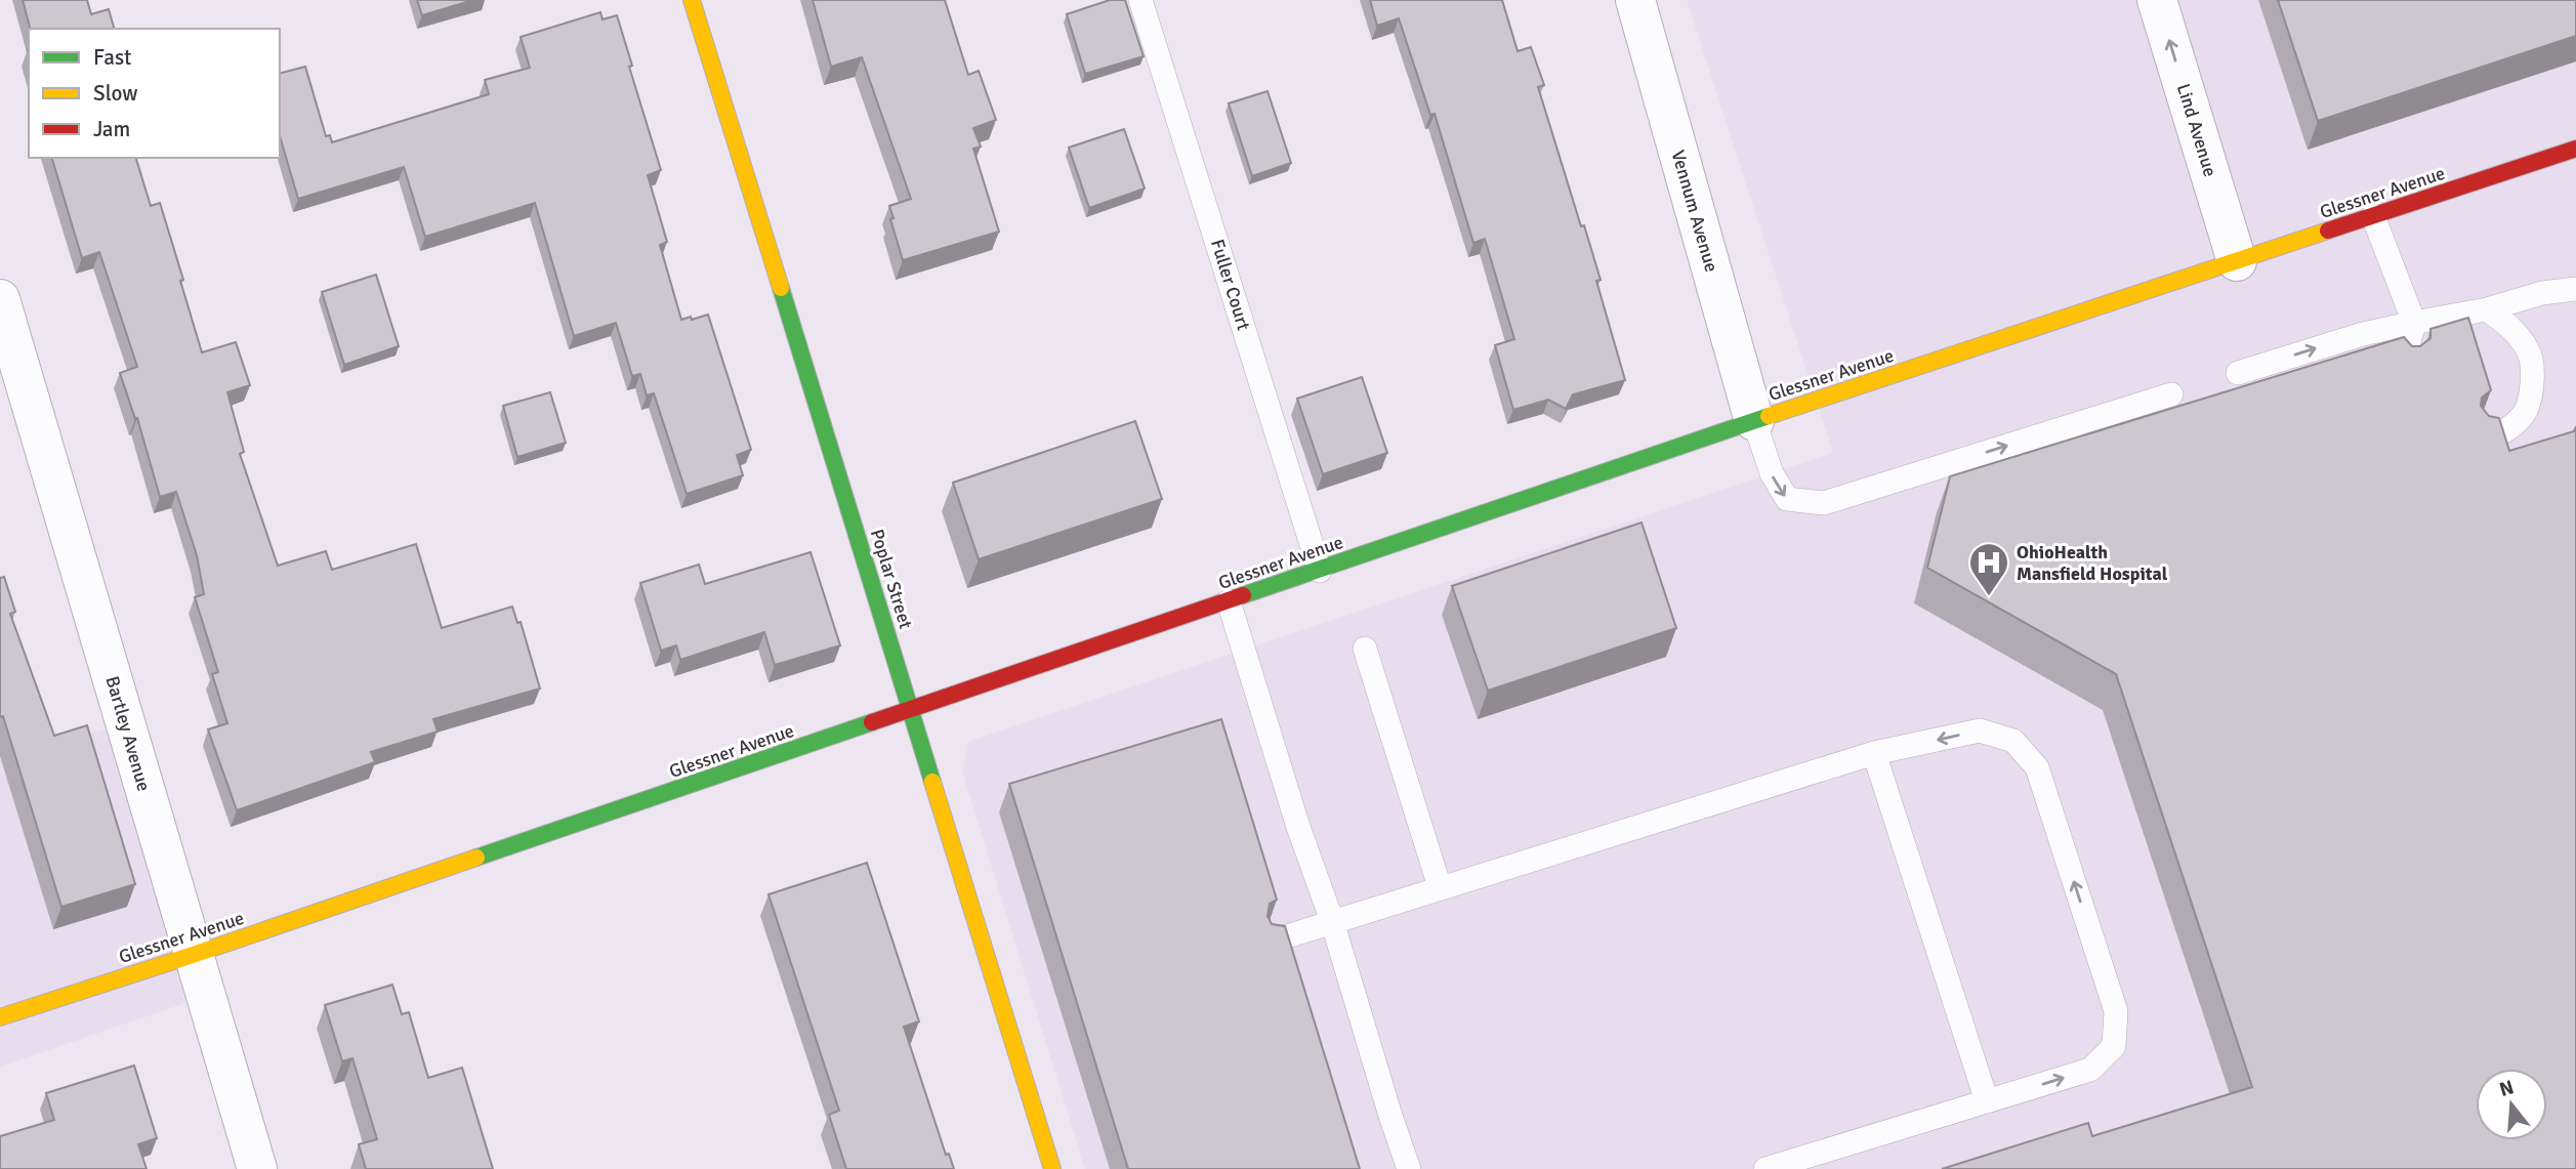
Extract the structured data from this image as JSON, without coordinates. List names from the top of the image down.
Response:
{
  "streets": {
    "street": [
      "Lind Avenue",
      "Glessner Avenue",
      "Vennum Avenue",
      "Poplar Street",
      "Bartley Avenue"
    ],
    "lane": ["Fuller Court"]
  },
  "crossings": [
    ["Lind Avenue", "Glessner Avenue"],
    ["Glessner Avenue", "Vennum Avenue"],
    ["Glessner Avenue", "Fuller Court"],
    ["Glessner Avenue", "Poplar Street"],
    ["Glessner Avenue", "Bartley Avenue"]
  ],
  "one_way": ["Lind Avenue"],
  "places": {
    "hospital": ["OhioHealth Mansfield Hospital"]
  },
  "legend": ["Fast", "Slow", "Jam"],
  "north": "top"
}
